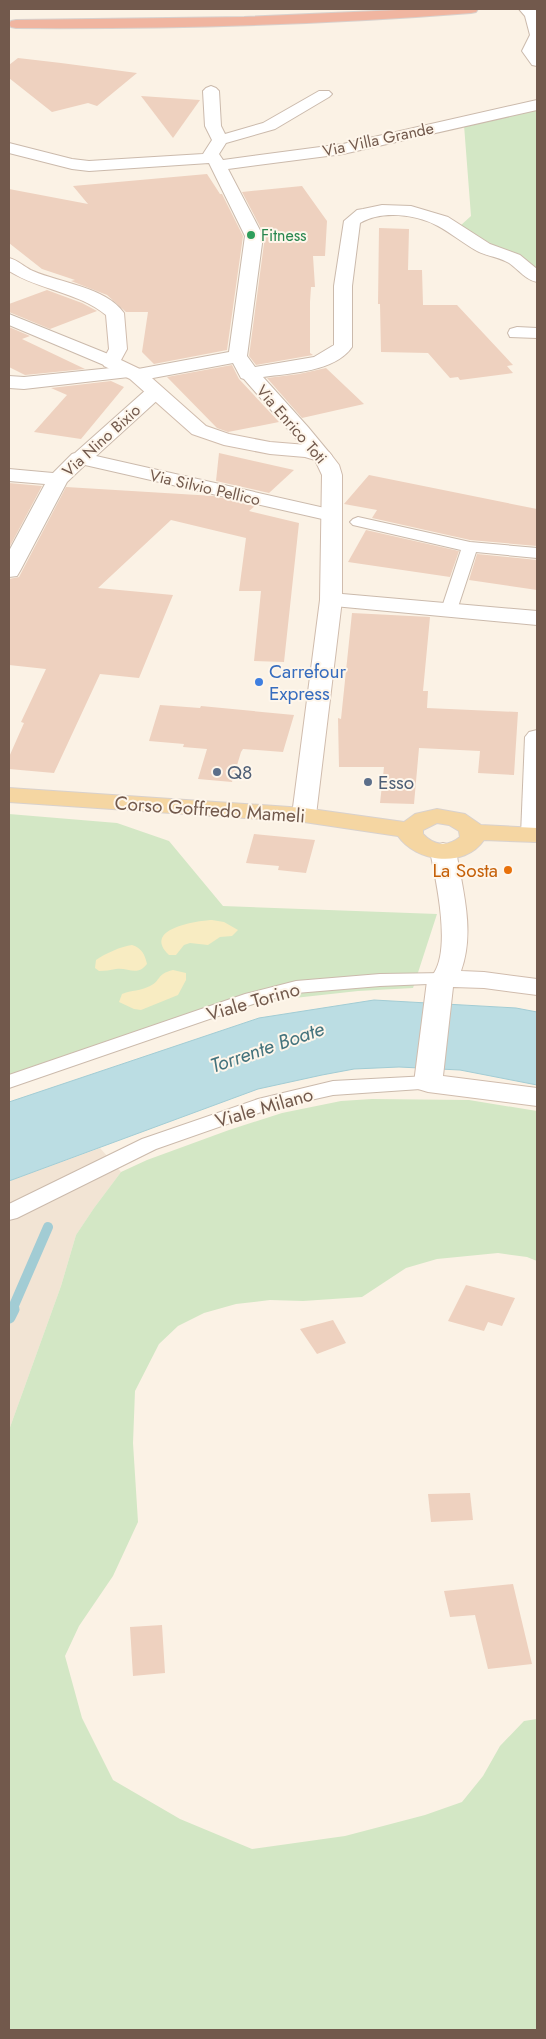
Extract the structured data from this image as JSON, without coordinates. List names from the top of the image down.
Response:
{
  "streets": {
    "main road": ["Corso Goffredo Mameli"],
    "street": [
      "Via Villa Grande",
      "Via Enrico Toti",
      "Via Nino Bixio",
      "Via Silvio Pellico",
      "Viale Torino",
      "Viale Milano"
    ]
  },
  "crossings": [
    ["Via Enrico Toti", "Via Silvio Pellico"],
    ["Via Enrico Toti", "Corso Goffredo Mameli"],
    ["Via Nino Bixio", "Via Silvio Pellico"]
  ],
  "water": ["Torrente Boate"],
  "places": [
    "Fitness",
    "Carrefour Express",
    "Q8",
    "Esso",
    "La Sosta"
  ]
}
